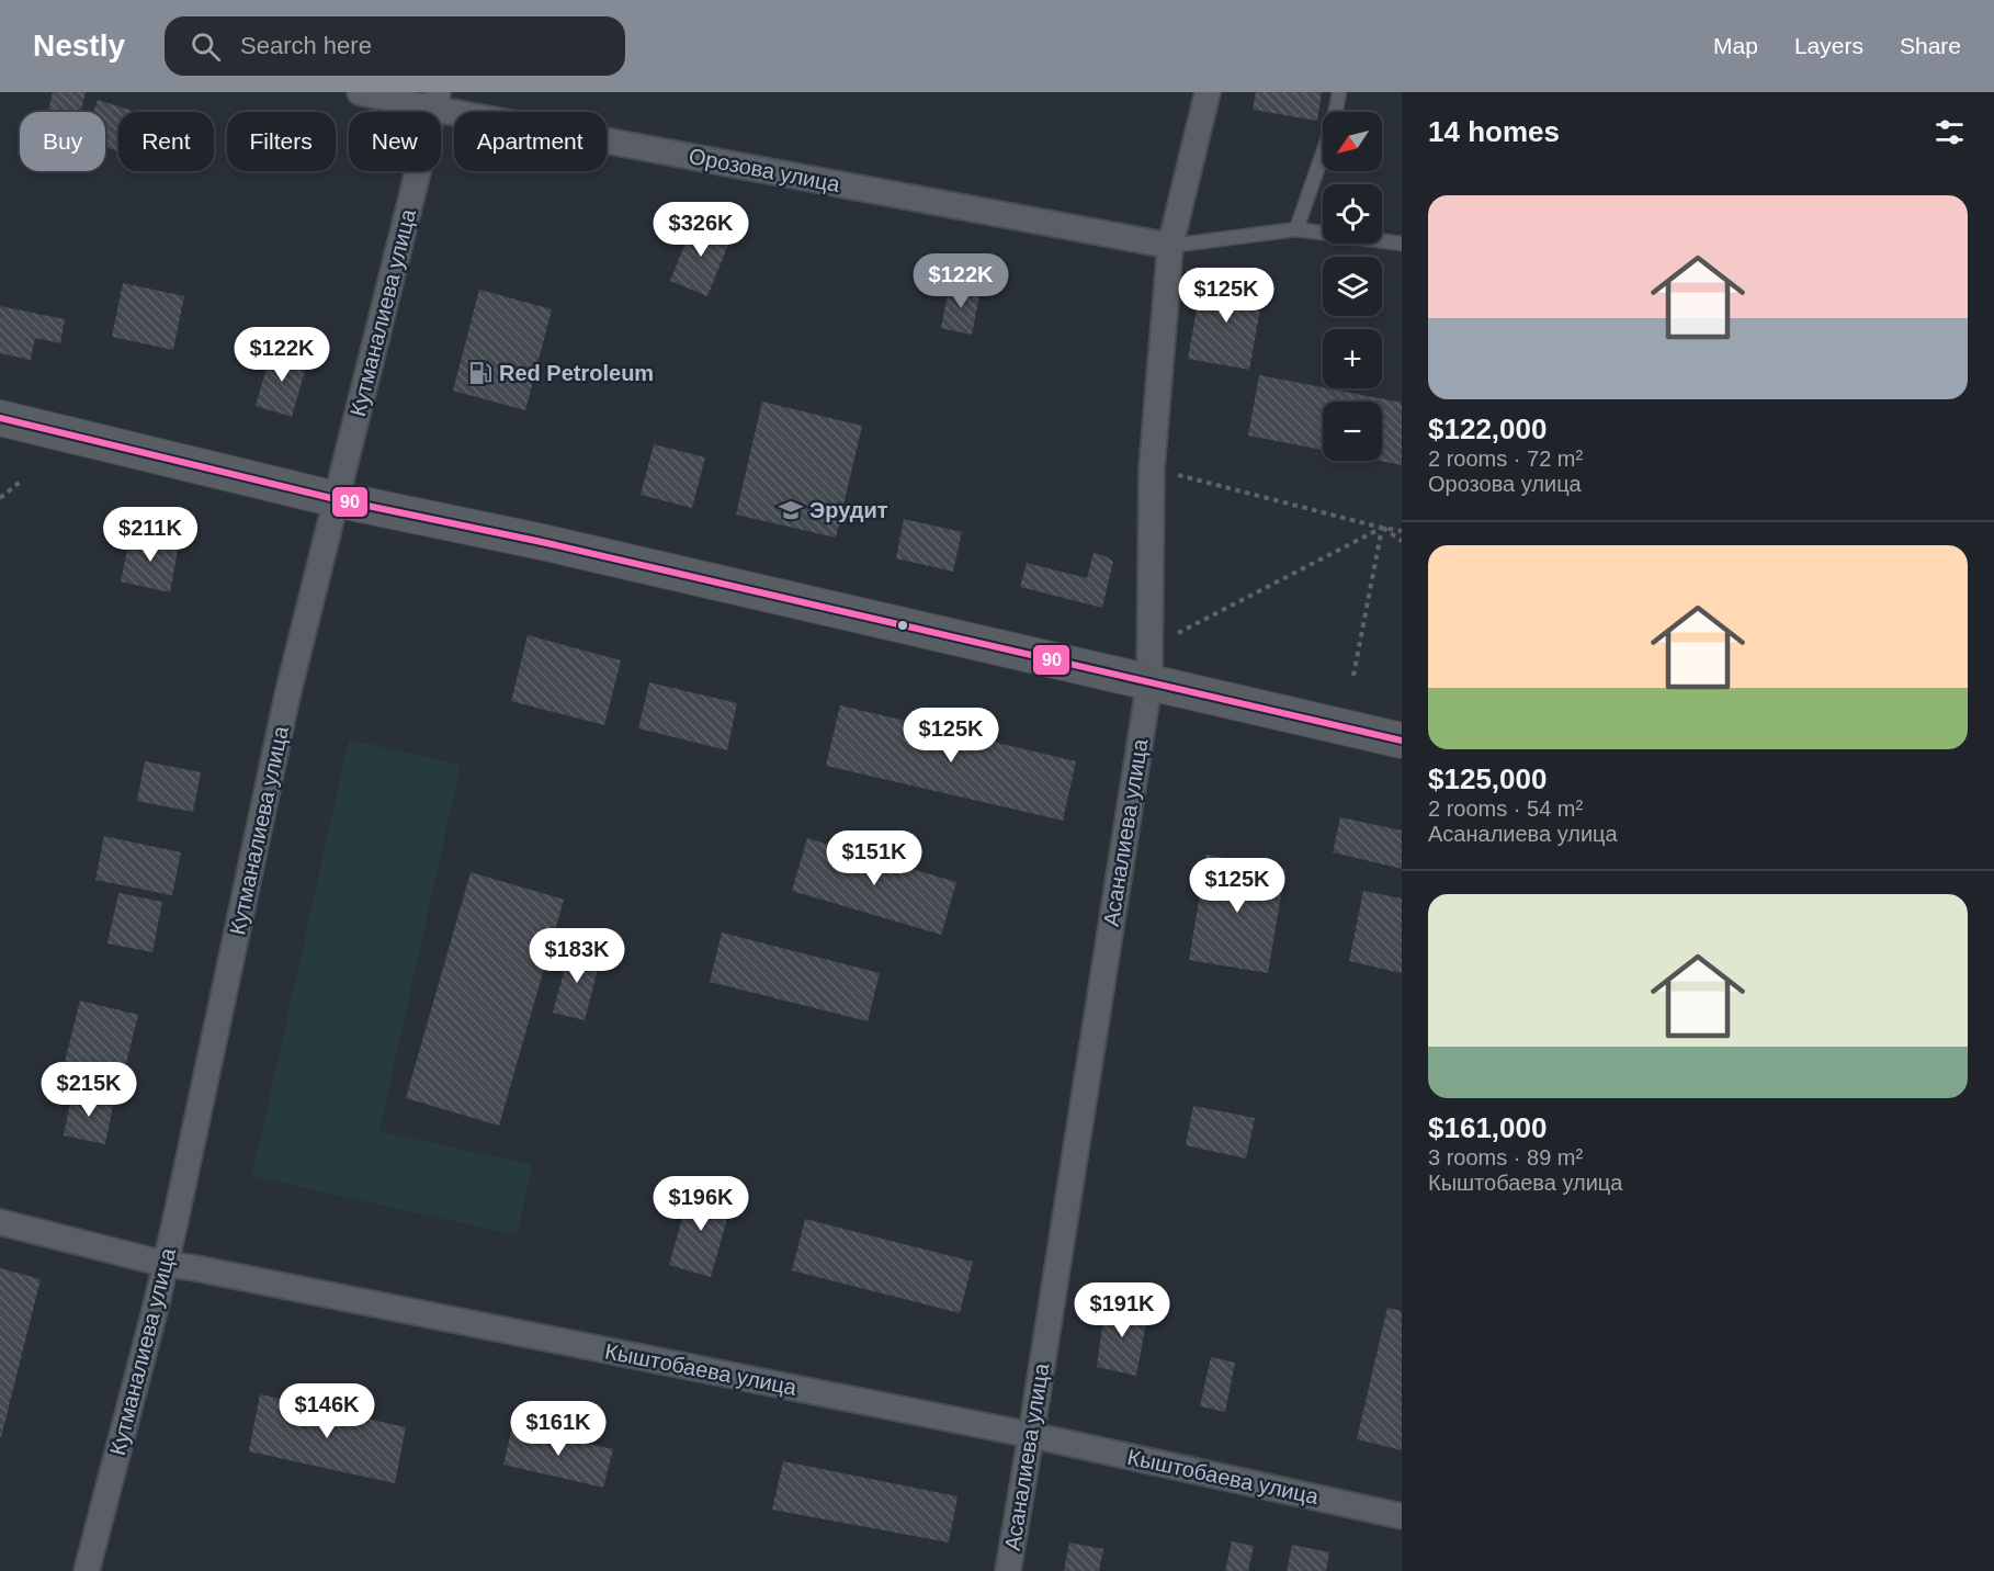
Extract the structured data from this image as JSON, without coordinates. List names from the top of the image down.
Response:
{
  "streets": {
    "street": [
      "Орозова улица",
      "Кутманалиева улица",
      "Асаналиева улица",
      "Кыштобаева улица"
    ]
  },
  "crossings": [
    ["Орозова улица", "Кутманалиева улица"],
    ["Орозова улица", "Асаналиева улица"],
    ["Кутманалиева улица", "Кыштобаева улица"],
    ["Асаналиева улица", "Кыштобаева улица"]
  ],
  "places": {
    "fuel station": ["Red Petroleum"],
    "school or university": ["Эрудит"]
  },
  "lines": ["transit line 90"],
  "north": "bottom left",
  "page": {
    "header": "Nestly",
    "search": "Search here",
    "nav": ["Map", "Layers", "Share"],
    "heading": "14 homes",
    "map_buttons": ["+", "−"],
    "chip": [
      "Buy",
      "Rent",
      "Filters",
      "New",
      "Apartment"
    ],
    "list": [
      {
        "name": "$122,000",
        "note": "2 rooms · 72 m² · Орозова улица"
      },
      {
        "name": "$125,000",
        "note": "2 rooms · 54 m² · Асаналиева улица"
      },
      {
        "name": "$161,000",
        "note": "3 rooms · 89 m² · Кыштобаева улица"
      }
    ],
    "price": [
      "$326K",
      "$122K",
      "$125K",
      "$122K",
      "$211K",
      "$125K",
      "$151K",
      "$125K",
      "$183K",
      "$215K",
      "$196K",
      "$191K",
      "$146K",
      "$161K"
    ]
  }
}
